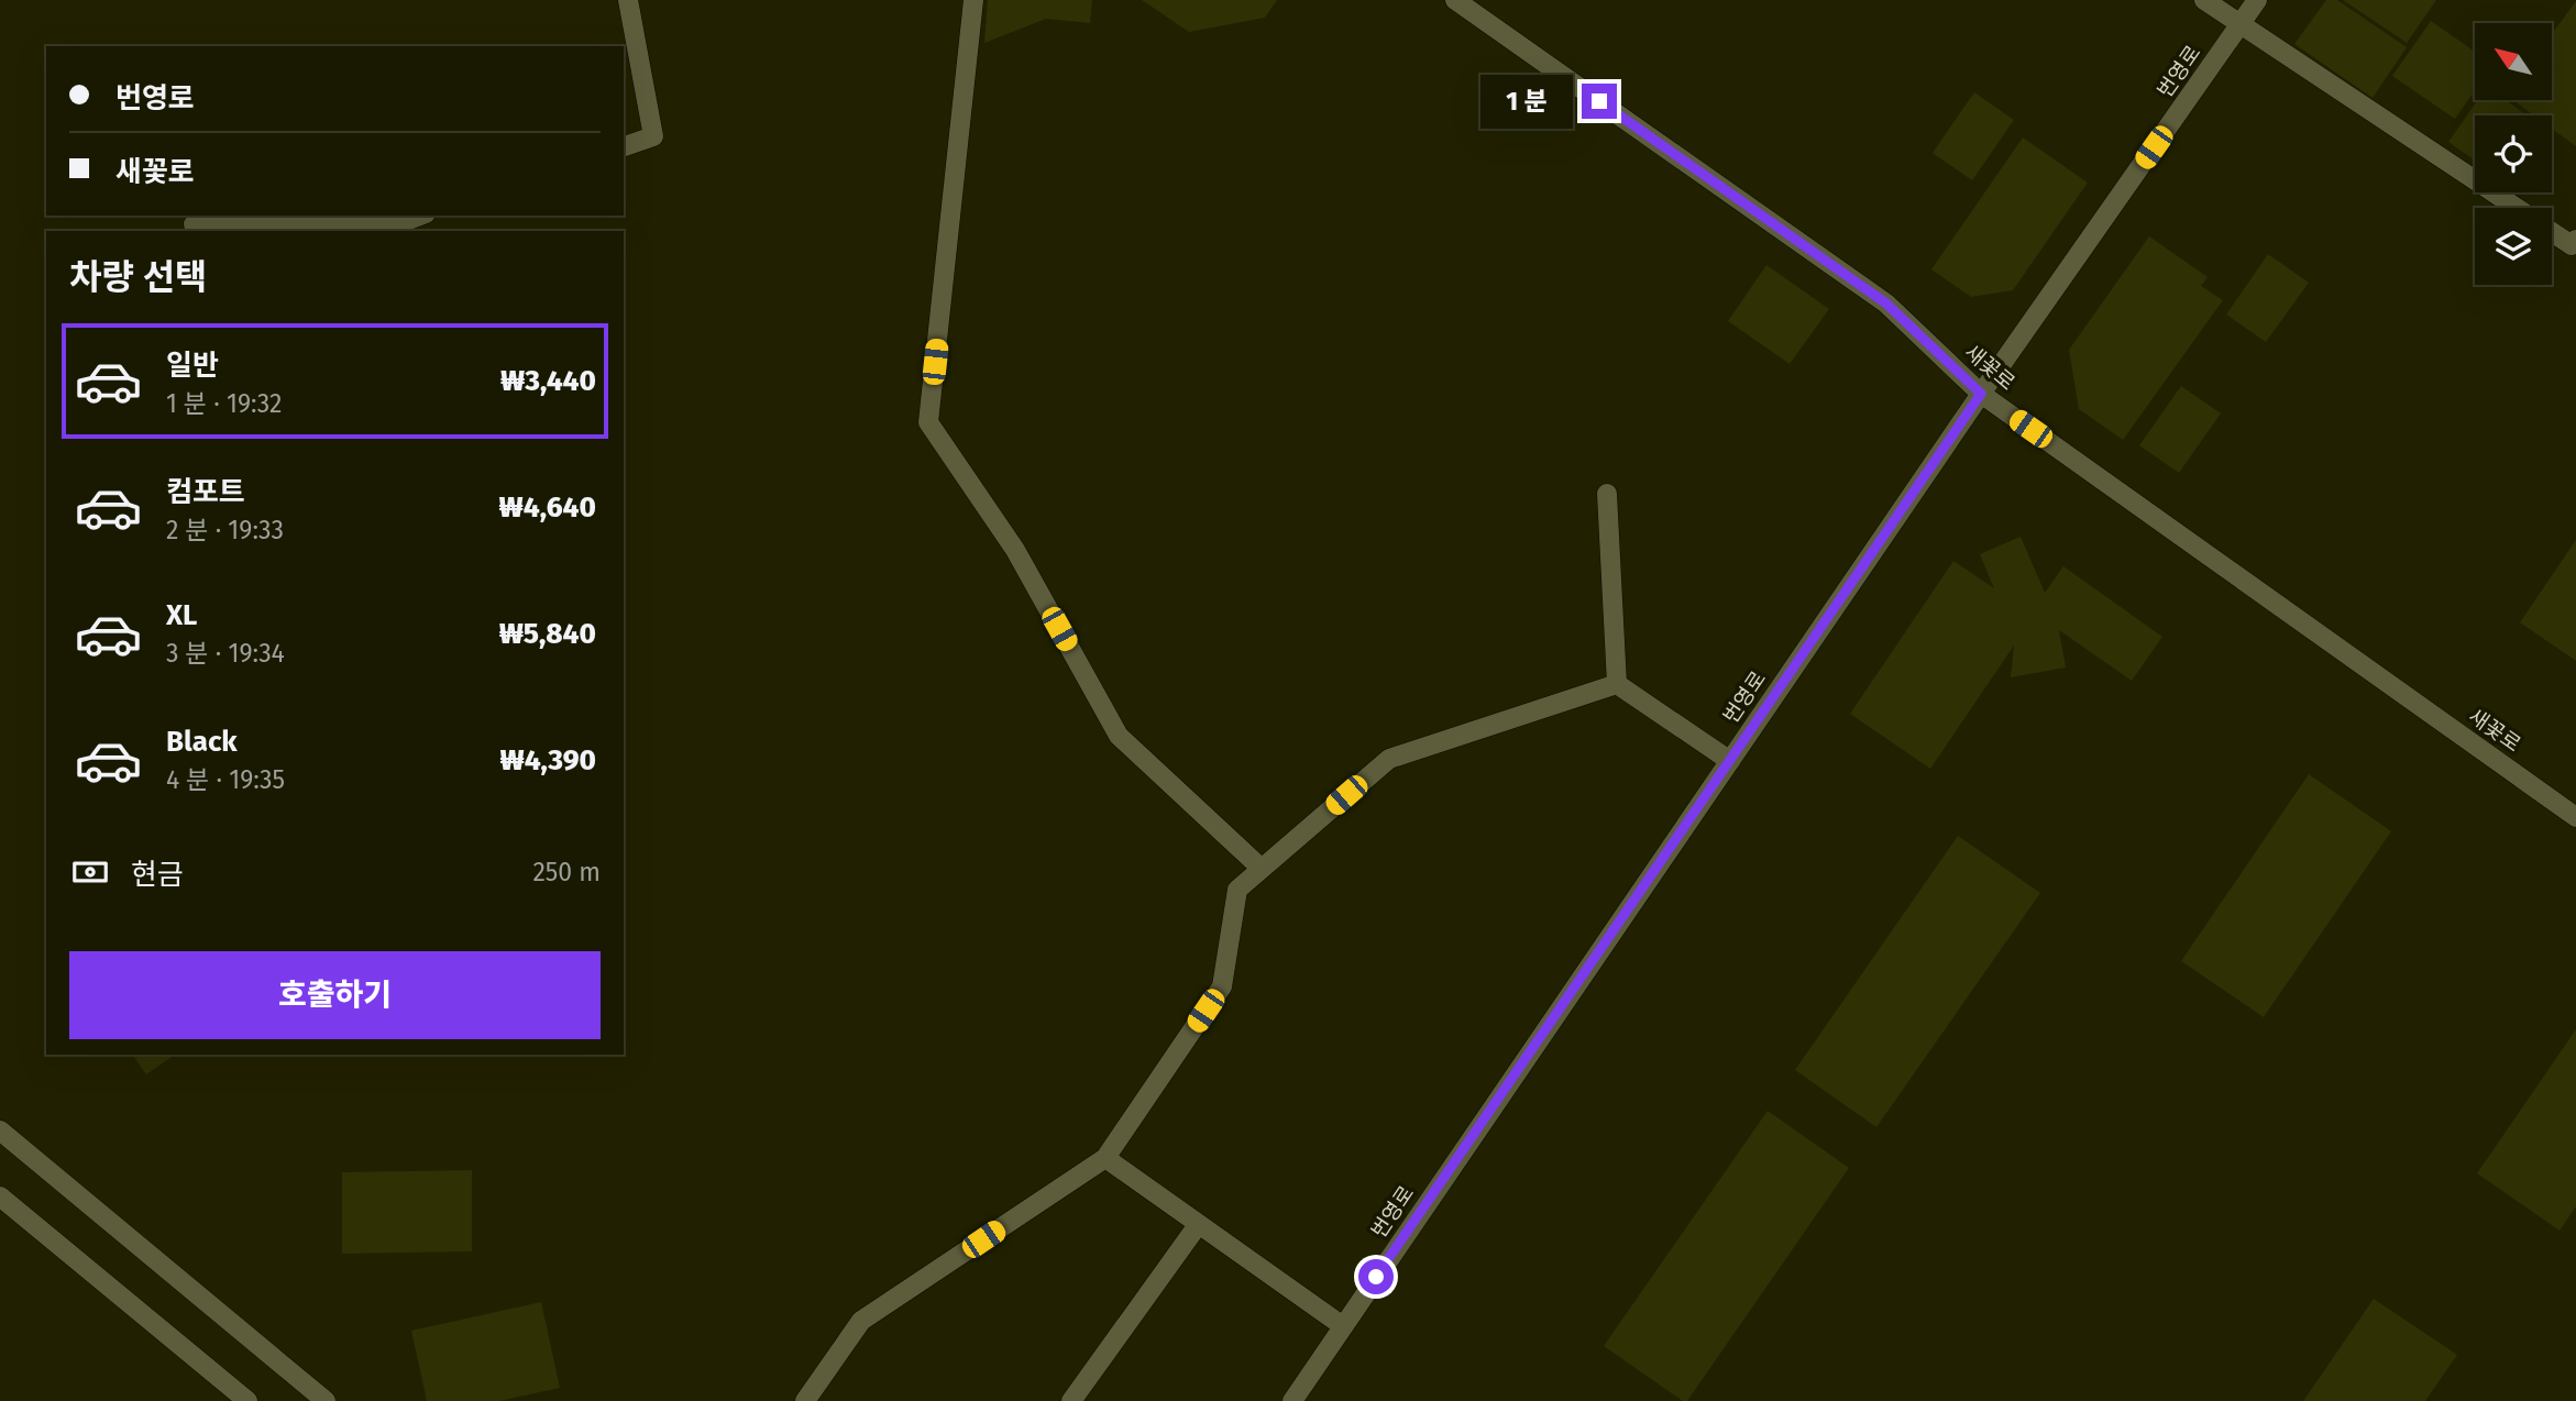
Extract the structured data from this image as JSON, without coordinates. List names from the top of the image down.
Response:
{
  "streets": {
    "street": ["번영로", "새꽃로"]
  },
  "crossings": [
    ["번영로", "새꽃로"]
  ],
  "north": "top left",
  "page": {
    "banner": ["번영로", "새꽃로"],
    "bubble": "1 분",
    "heading": "차량 선택",
    "list": [
      {
        "name": "일반",
        "note": "1 분 · 19:32",
        "value": "₩3,440"
      },
      {
        "name": "컴포트",
        "note": "2 분 · 19:33",
        "value": "₩4,640"
      },
      {
        "name": "XL",
        "note": "3 분 · 19:34",
        "value": "₩5,840"
      },
      {
        "name": "Black",
        "note": "4 분 · 19:35",
        "value": "₩4,390"
      }
    ],
    "pay": ["현금", "250 m"],
    "buttons": "호출하기"
  }
}
